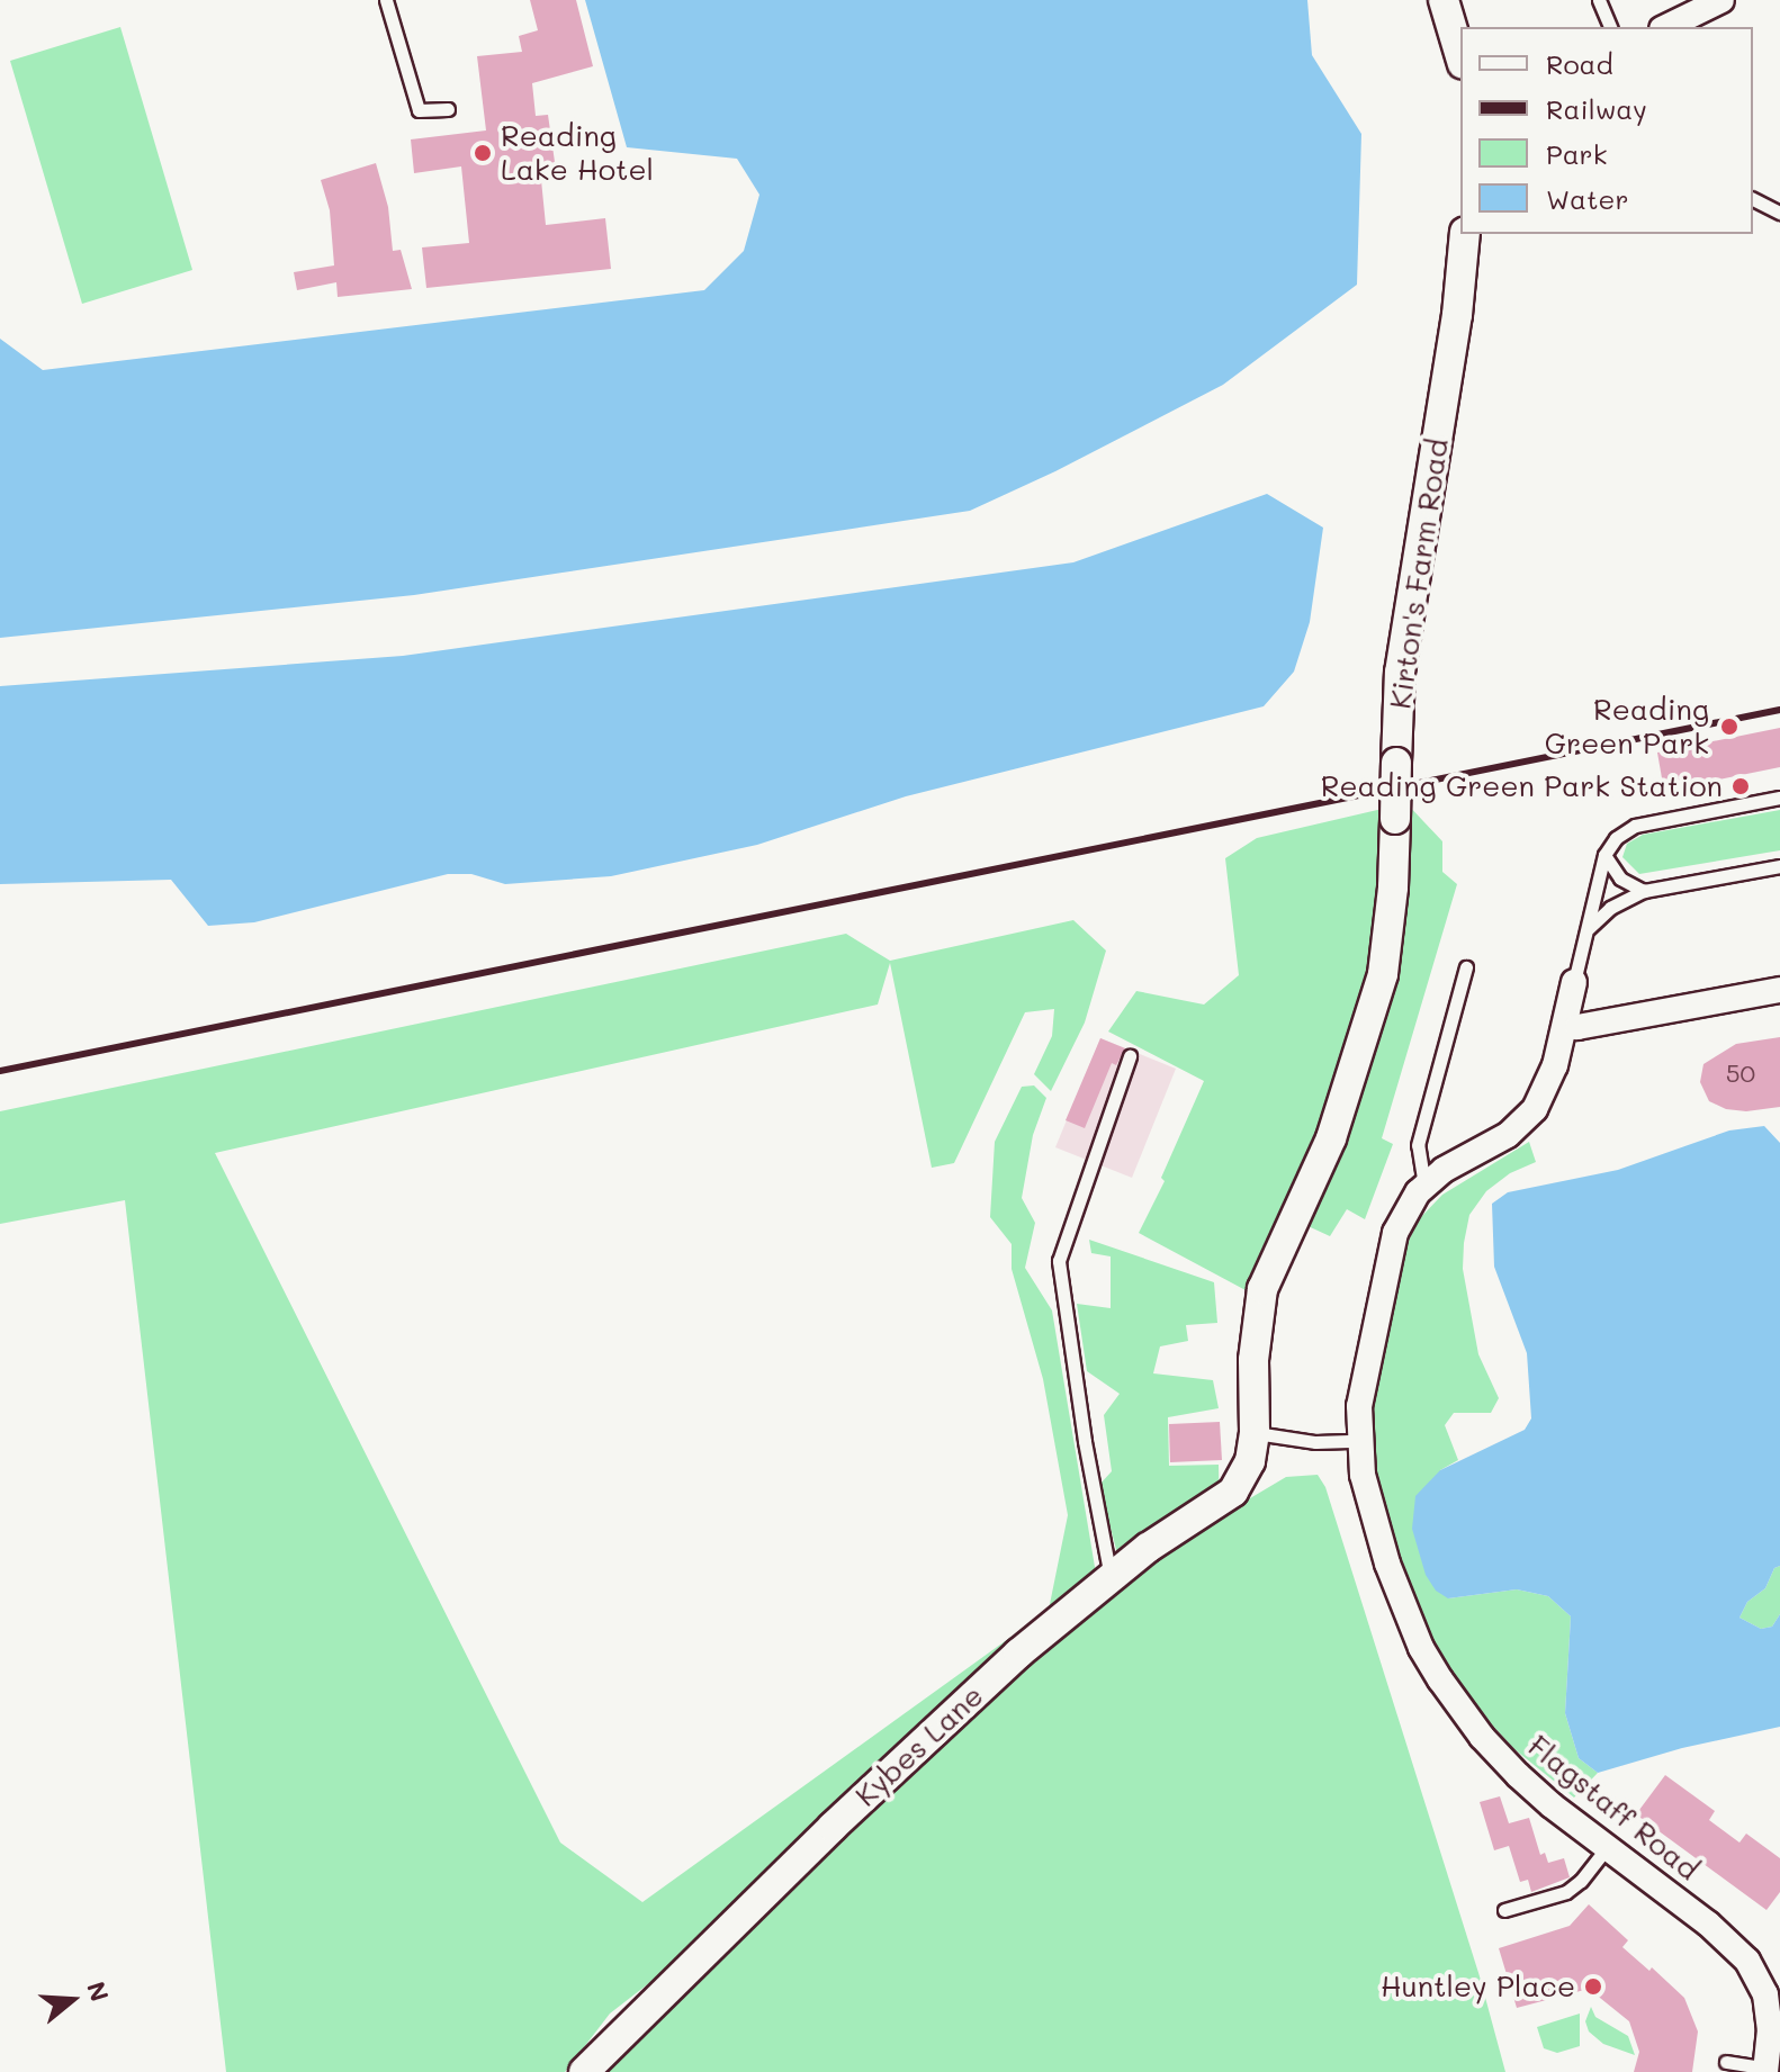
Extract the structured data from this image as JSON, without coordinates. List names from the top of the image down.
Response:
{
  "streets": {
    "street": ["Kirton's Farm Road", "Kybes Lane", "Flagstaff Road"]
  },
  "crossings": [
    ["Kirton's Farm Road", "Kybes Lane"]
  ],
  "places": [
    "Reading Lake Hotel",
    "Reading Green Park",
    "Reading Green Park Station",
    "Huntley Place"
  ],
  "house_numbers": ["50"],
  "legend": [
    "Road",
    "Railway",
    "Park",
    "Water"
  ],
  "north": "right"
}
